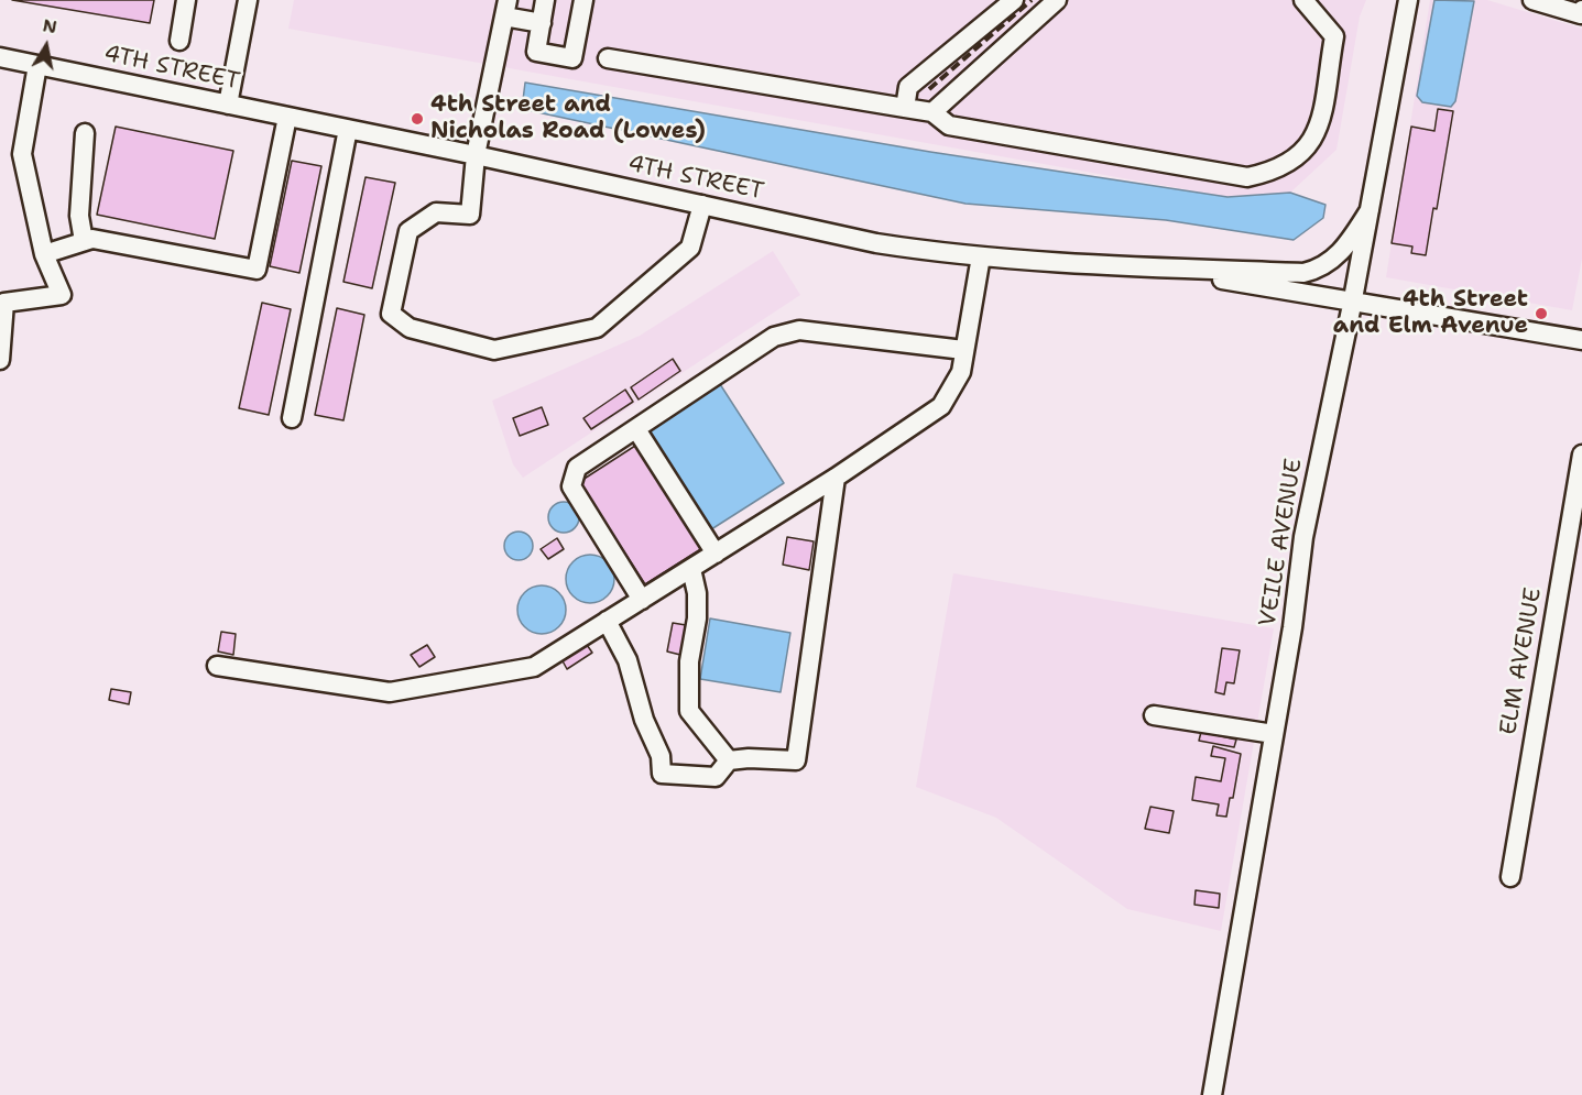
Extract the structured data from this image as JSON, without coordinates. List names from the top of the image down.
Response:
{
  "streets": {
    "street": ["4TH STREET", "VEILE AVENUE", "ELM AVENUE"]
  },
  "places": ["4th Street and Nicholas Road (Lowes)", "4th Street and Elm Avenue"],
  "north": "top"
}
